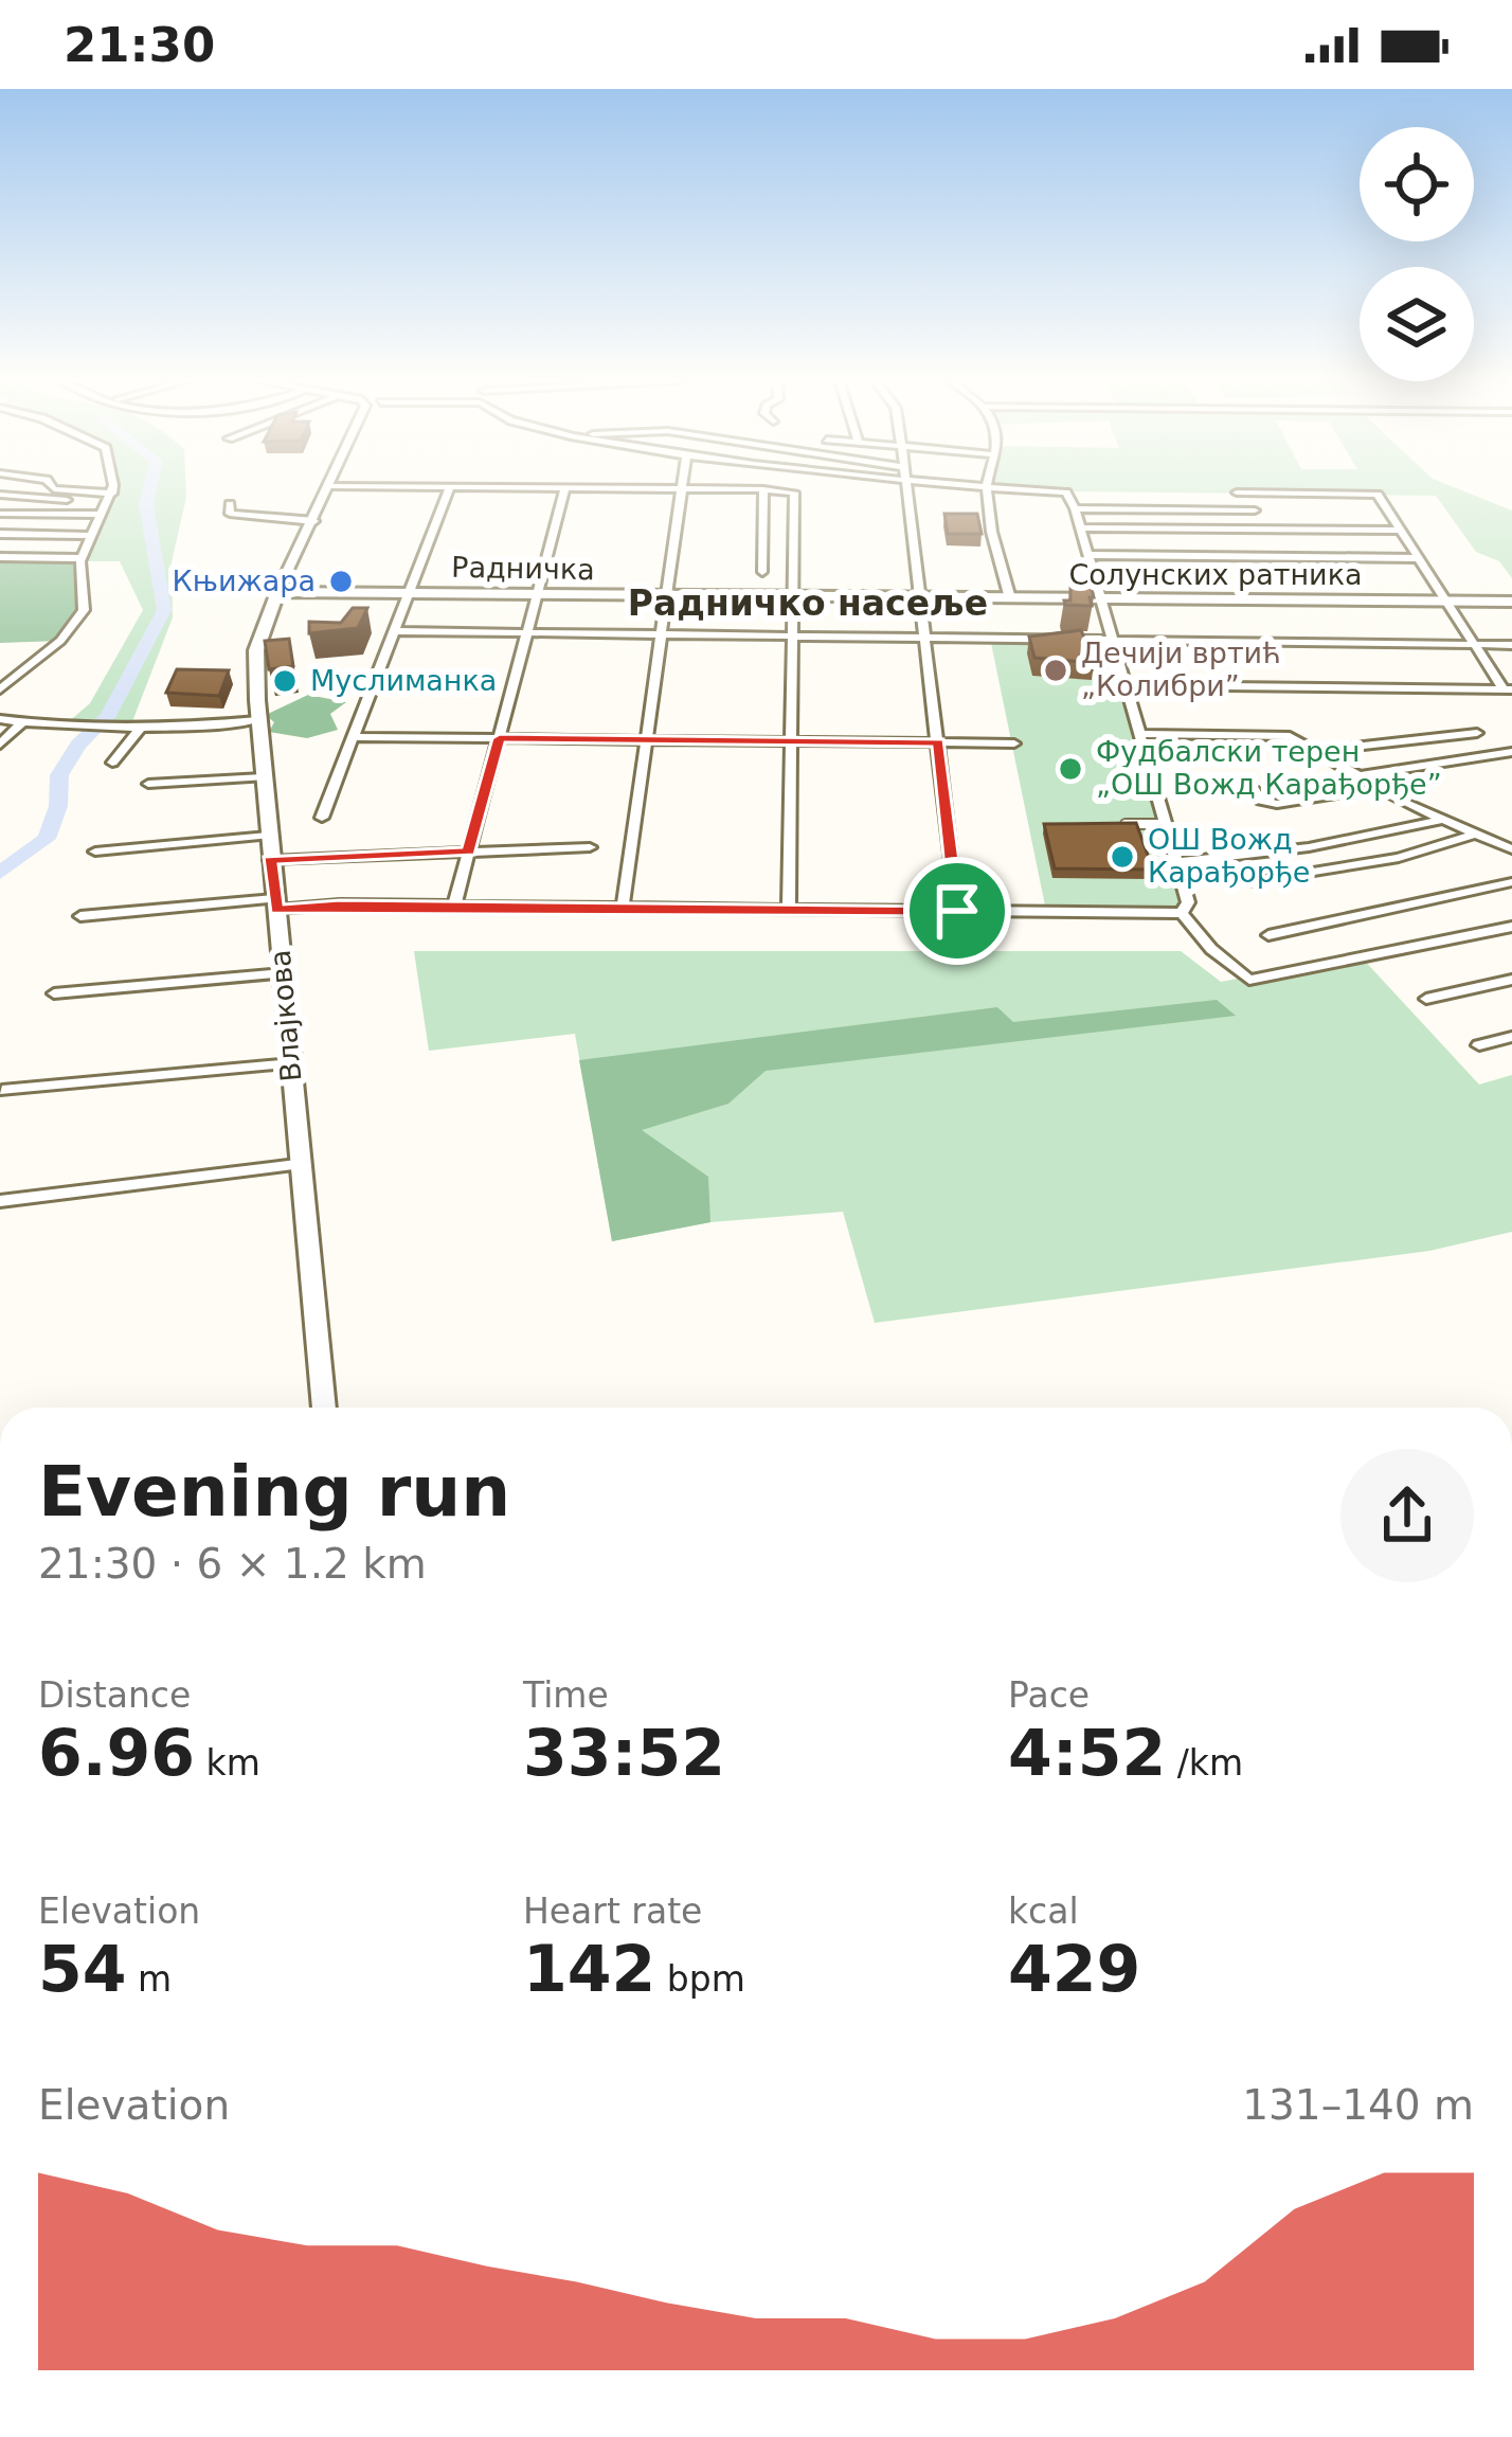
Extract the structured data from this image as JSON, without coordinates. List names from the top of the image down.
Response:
{
  "streets": {
    "main road": ["Радничка", "Солунских ратника", "Влајкова"]
  },
  "crossings": [
    ["Радничка", "Солунских ратника"],
    ["Радничка", "Влајкова"]
  ],
  "districts": ["Радничко насеље"],
  "places": [
    "Књижара",
    "Дечији вртић „Колибри”",
    "Муслиманка",
    "Фудбалски терен „ОШ Вожд Карађорђе”",
    "ОШ Вожд Карађорђе"
  ],
  "page": {
    "status": "21:30",
    "heading": ["Evening run", "21:30 · 6 × 1.2 km"],
    "stats": [
      ["Distance", "6.96 km"],
      ["Time", "33:52"],
      ["Pace", "4:52 /km"],
      ["Elevation", "54 m"],
      ["Heart rate", "142 bpm"],
      ["kcal", "429"]
    ],
    "chart": ["Elevation", "131–140 m"]
  }
}
